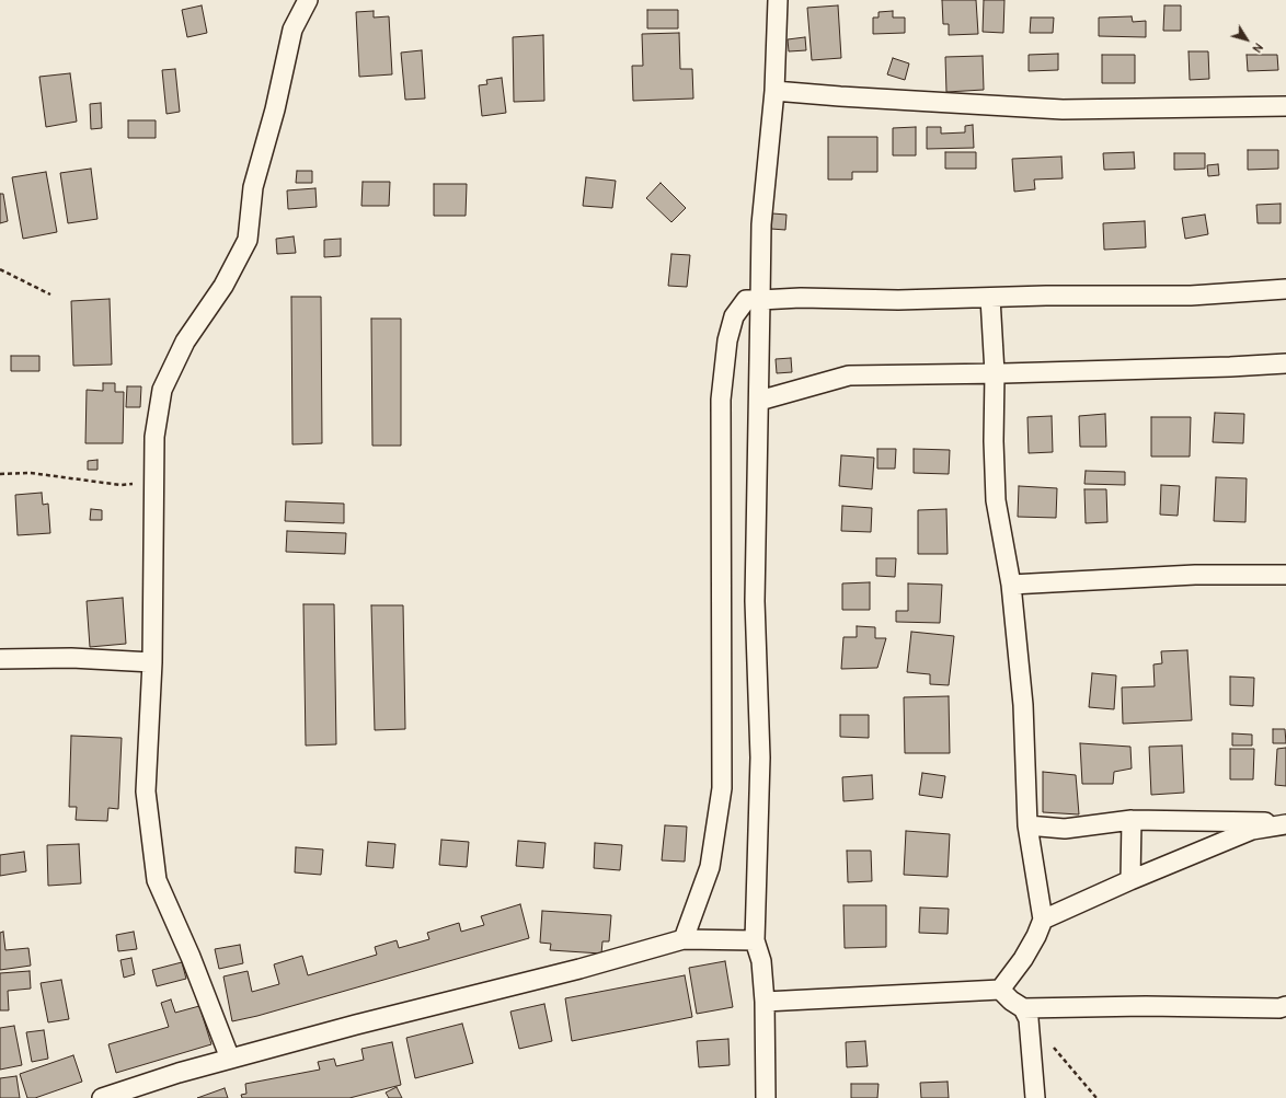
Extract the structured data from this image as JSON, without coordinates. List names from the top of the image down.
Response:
{
  "north": "bottom right"
}
